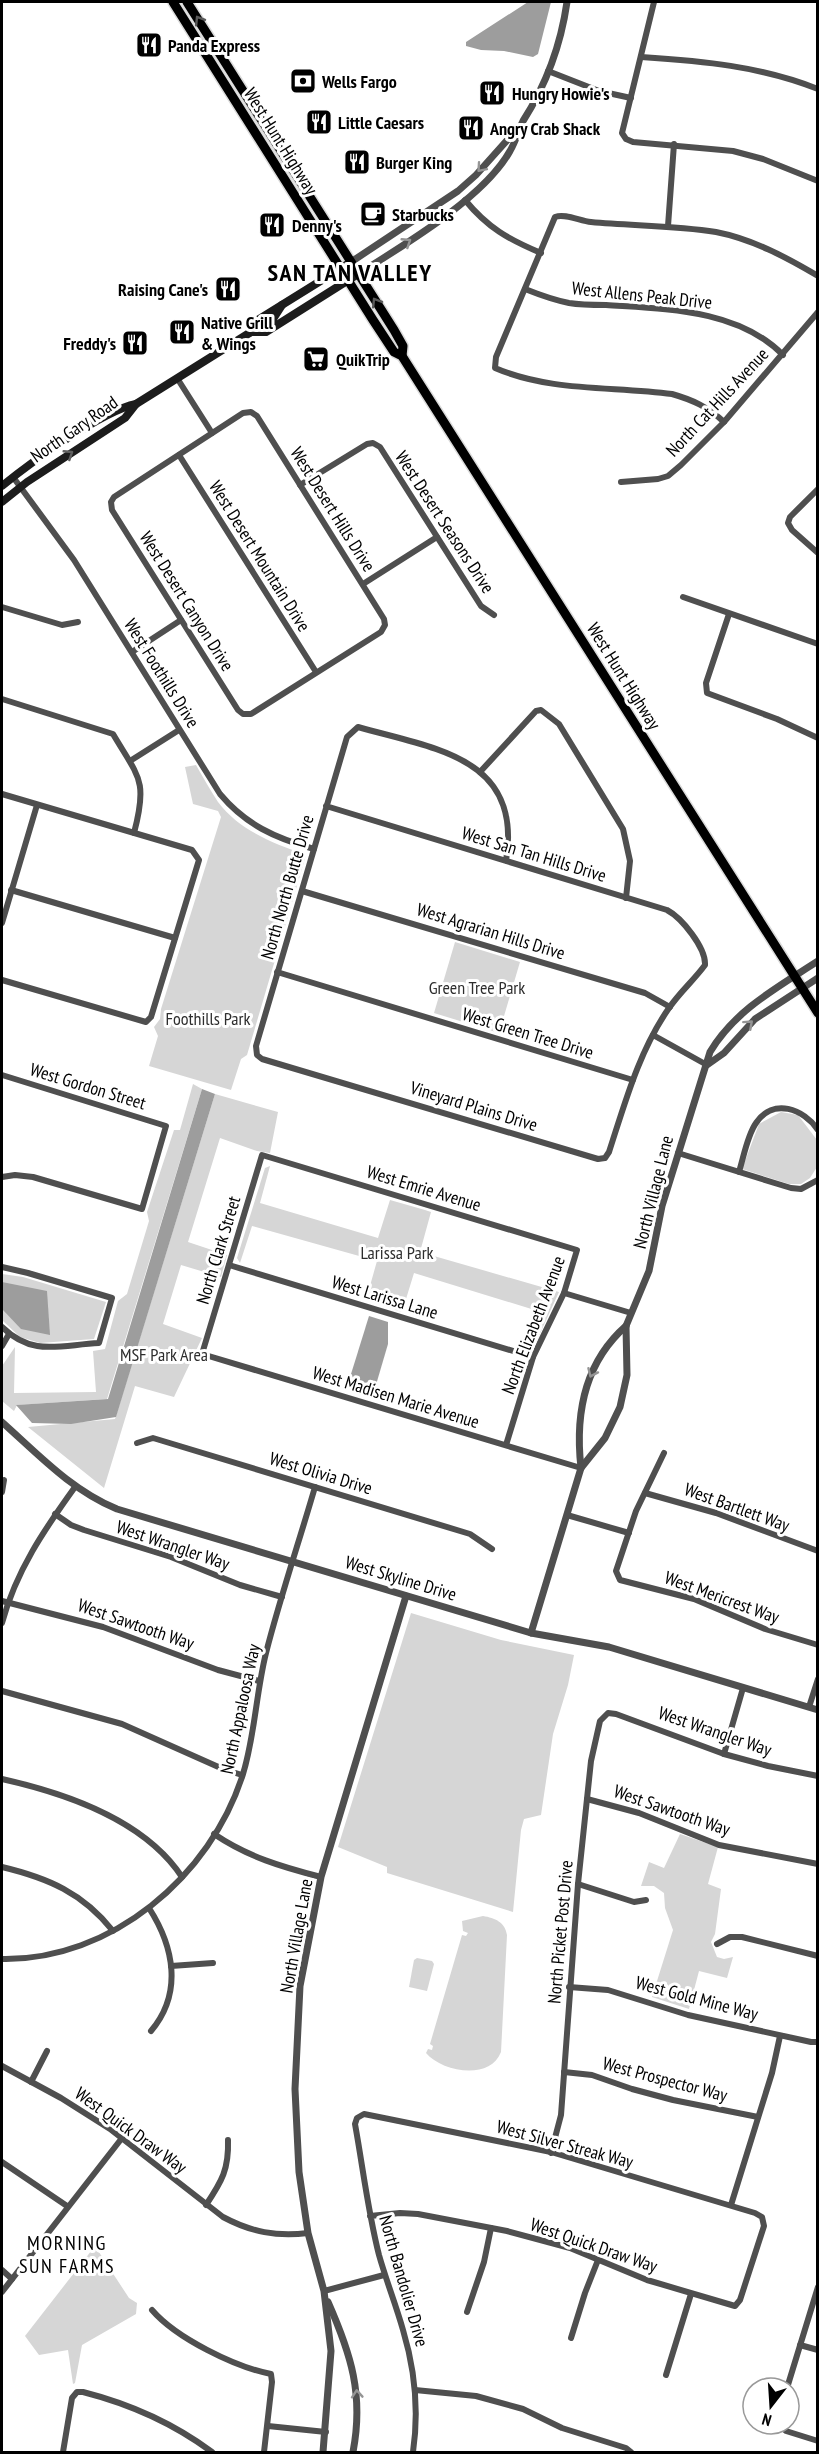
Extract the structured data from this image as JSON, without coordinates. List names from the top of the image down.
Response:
{
  "streets": {
    "main road": ["West Hunt Highway", "North Gary Road"],
    "street": [
      "West Allens Peak Drive",
      "North Cat Hills Avenue",
      "West Desert Hills Drive",
      "West Desert Seasons Drive",
      "West Desert Mountain Drive",
      "West Desert Canyon Drive",
      "West Foothills Drive",
      "West San Tan Hills Drive",
      "North North Butte Drive",
      "West Agrarian Hills Drive",
      "West Green Tree Drive",
      "West Gordon Street",
      "Vineyard Plains Drive",
      "West Emrie Avenue",
      "North Village Lane",
      "North Clark Street",
      "West Larissa Lane",
      "North Elizabeth Avenue",
      "West Madisen Marie Avenue",
      "West Olivia Drive",
      "West Bartlett Way",
      "West Wrangler Way",
      "West Skyline Drive",
      "West Mericrest Way",
      "West Sawtooth Way",
      "North Appaloosa Way",
      "North Picket Post Drive",
      "West Gold Mine Way",
      "West Prospector Way",
      "West Quick Draw Way",
      "West Silver Streak Way",
      "North Bandolier Drive"
    ]
  },
  "crossings": [
    ["West Hunt Highway", "North Gary Road"],
    ["West Hunt Highway", "North Village Lane"],
    ["West Allens Peak Drive", "North Cat Hills Avenue"],
    ["North Gary Road", "West Foothills Drive"],
    ["West Desert Hills Drive", "West Desert Seasons Drive"],
    ["West Desert Hills Drive", "West Desert Mountain Drive"],
    ["West Desert Hills Drive", "West Desert Canyon Drive"],
    ["West Desert Mountain Drive", "West Desert Canyon Drive"],
    ["West Foothills Drive", "North North Butte Drive"],
    ["West San Tan Hills Drive", "North North Butte Drive"],
    ["West San Tan Hills Drive", "Vineyard Plains Drive"],
    ["North North Butte Drive", "West Agrarian Hills Drive"],
    ["North North Butte Drive", "West Green Tree Drive"],
    ["North North Butte Drive", "Vineyard Plains Drive"],
    ["West Agrarian Hills Drive", "Vineyard Plains Drive"],
    ["West Green Tree Drive", "Vineyard Plains Drive"],
    ["West Emrie Avenue", "North Clark Street"],
    ["West Emrie Avenue", "North Elizabeth Avenue"],
    ["North Village Lane", "West Madisen Marie Avenue"],
    ["North Village Lane", "West Skyline Drive"],
    ["North Village Lane", "West Quick Draw Way"],
    ["North Clark Street", "West Larissa Lane"],
    ["North Clark Street", "West Madisen Marie Avenue"],
    ["West Larissa Lane", "North Elizabeth Avenue"],
    ["North Elizabeth Avenue", "West Madisen Marie Avenue"],
    ["West Olivia Drive", "North Appaloosa Way"],
    ["West Wrangler Way", "North Appaloosa Way"],
    ["West Wrangler Way", "North Picket Post Drive"],
    ["West Skyline Drive", "North Appaloosa Way"],
    ["West Sawtooth Way", "North Appaloosa Way"],
    ["West Sawtooth Way", "North Picket Post Drive"],
    ["North Picket Post Drive", "West Gold Mine Way"],
    ["North Picket Post Drive", "West Prospector Way"],
    ["North Picket Post Drive", "West Silver Streak Way"],
    ["West Quick Draw Way", "West Silver Streak Way"],
    ["West Quick Draw Way", "North Bandolier Drive"],
    ["West Silver Streak Way", "North Bandolier Drive"]
  ],
  "districts": ["SAN TAN VALLEY", "MORNING SUN FARMS"],
  "parks": [
    "Green Tree Park",
    "Foothills Park",
    "Larissa Park",
    "MSF Park Area"
  ],
  "places": {
    "restaurant": [
      "Panda Express",
      "Hungry Howie's",
      "Little Caesars",
      "Angry Crab Shack",
      "Burger King",
      "Denny's",
      "Raising Cane's",
      "Native Grill & Wings",
      "Freddy's"
    ],
    "bank": ["Wells Fargo"],
    "cafe": ["Starbucks"],
    "supermarket": ["QuikTrip"]
  },
  "north": "bottom"
}
